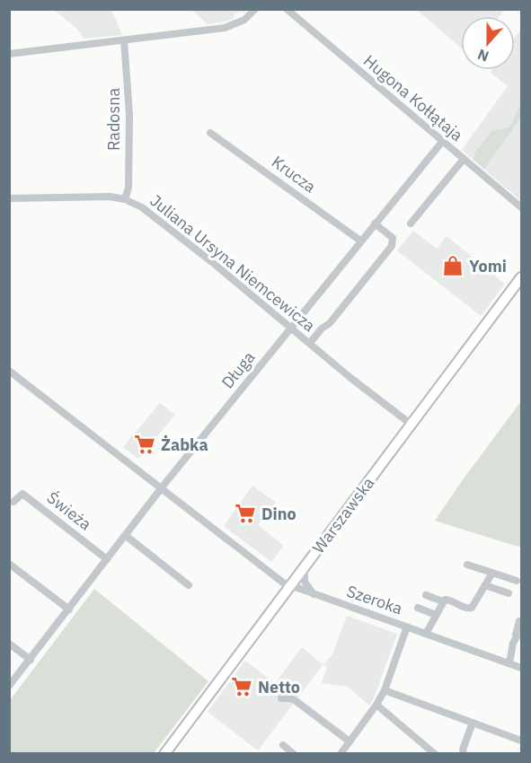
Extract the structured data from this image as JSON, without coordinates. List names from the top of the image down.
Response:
{
  "streets": {
    "main road": ["Warszawska"],
    "street": [
      "Hugona Kołłątaja",
      "Radosna",
      "Krucza",
      "Juliana Ursyna Niemcewicza",
      "Długa",
      "Świeża",
      "Szeroka"
    ]
  },
  "crossings": [
    ["Hugona Kołłątaja", "Długa"],
    ["Radosna", "Juliana Ursyna Niemcewicza"],
    ["Krucza", "Długa"],
    ["Juliana Ursyna Niemcewicza", "Długa"],
    ["Juliana Ursyna Niemcewicza", "Warszawska"],
    ["Długa", "Świeża"],
    ["Długa", "Szeroka"],
    ["Warszawska", "Szeroka"]
  ],
  "places": {
    "shop": ["Yomi"],
    "supermarket": ["Żabka", "Dino", "Netto"]
  },
  "north": "bottom"
}
